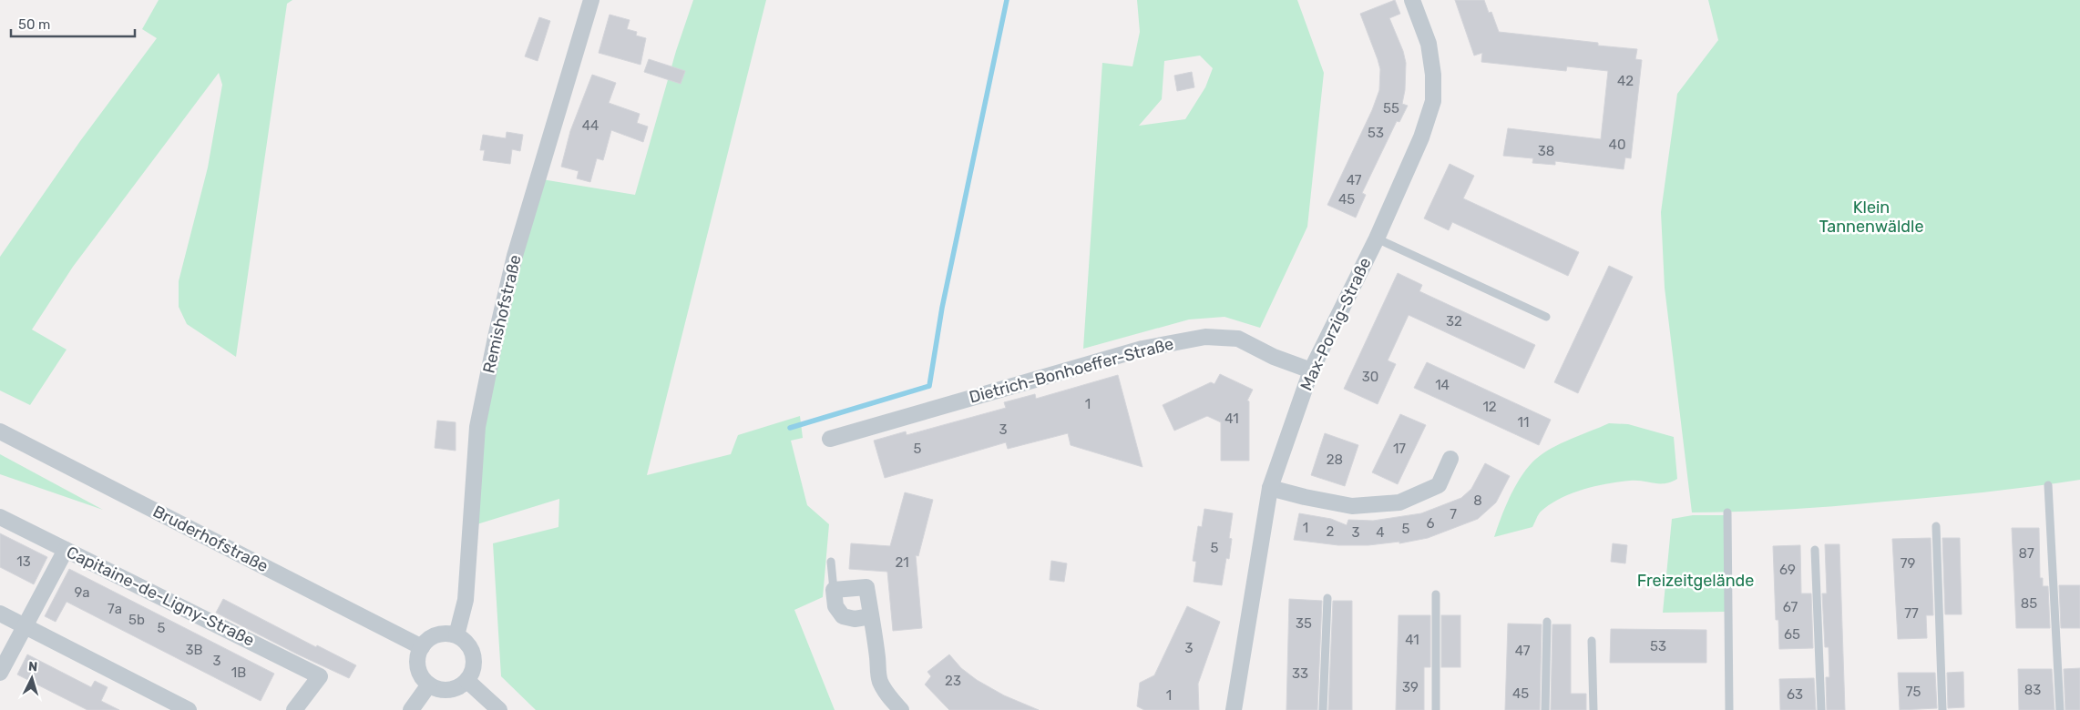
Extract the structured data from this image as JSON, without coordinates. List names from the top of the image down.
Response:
{
  "streets": {
    "street": [
      "Remishofstraße",
      "Max-Porzig-Straße",
      "Dietrich-Bonhoeffer-Straße",
      "Bruderhofstraße",
      "Capitaine-de-Ligny-Straße"
    ]
  },
  "crossings": [
    ["Remishofstraße", "Bruderhofstraße"],
    ["Max-Porzig-Straße", "Dietrich-Bonhoeffer-Straße"]
  ],
  "parks": ["Klein Tannenwäldle", "Freizeitgelände"],
  "house_numbers": [
    "42",
    "55",
    "44",
    "53",
    "40",
    "38",
    "47",
    "45",
    "32",
    "30",
    "14",
    "1",
    "12",
    "41",
    "11",
    "3",
    "5",
    "17",
    "28",
    "8",
    "7",
    "6",
    "1",
    "5",
    "2",
    "3",
    "4",
    "5",
    "87",
    "13",
    "21",
    "79",
    "69",
    "9a",
    "85",
    "67",
    "7a",
    "77",
    "5b",
    "35",
    "5",
    "65",
    "41",
    "53",
    "3",
    "3B",
    "47",
    "3",
    "1B",
    "33",
    "23",
    "39",
    "83",
    "75",
    "45",
    "63",
    "1"
  ],
  "scale_bar": "50 m",
  "north": "top"
}
